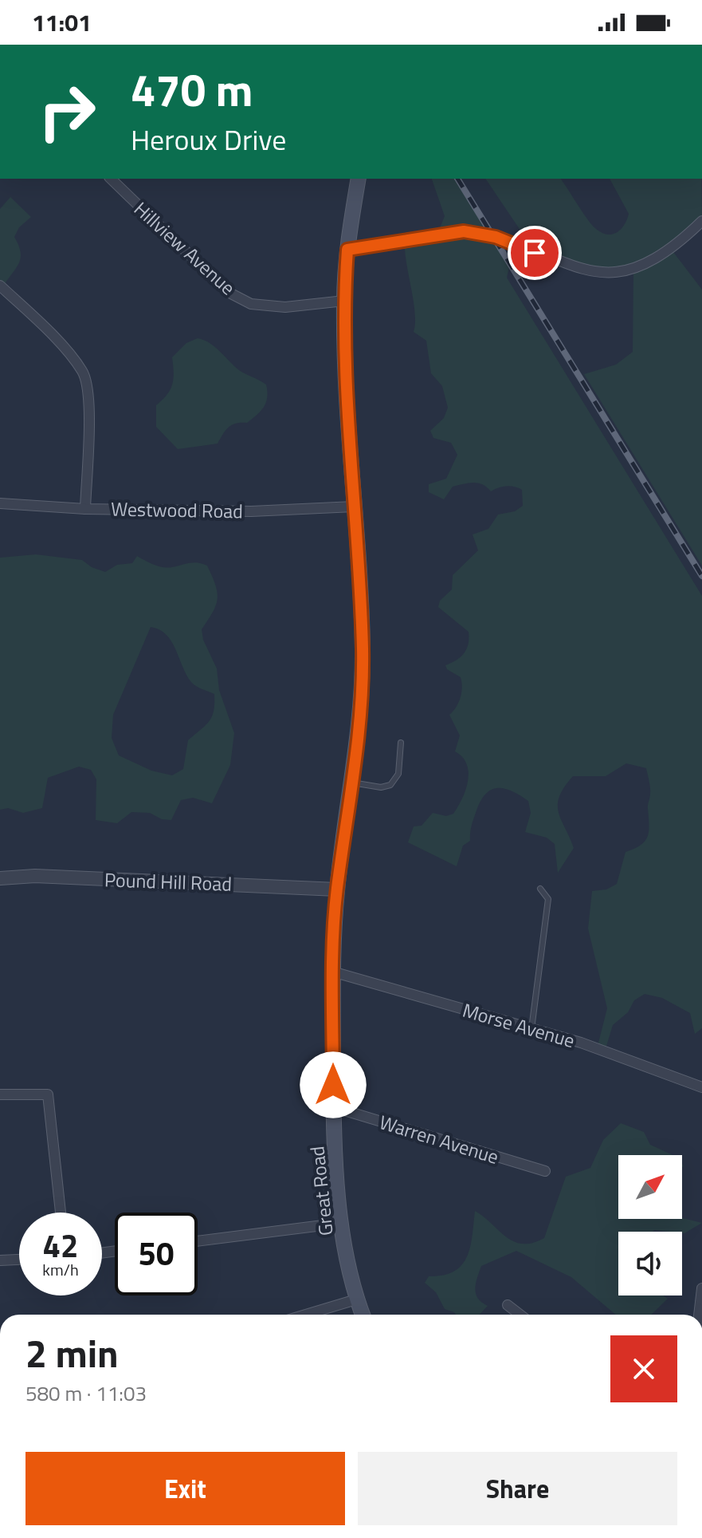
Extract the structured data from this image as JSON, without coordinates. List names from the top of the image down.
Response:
{
  "streets": {
    "main road": ["Great Road"],
    "street": [
      "Hillview Avenue",
      "Westwood Road",
      "Pound Hill Road",
      "Morse Avenue",
      "Warren Avenue"
    ]
  },
  "crossings": [
    ["Hillview Avenue", "Great Road"],
    ["Westwood Road", "Great Road"],
    ["Pound Hill Road", "Great Road"],
    ["Morse Avenue", "Great Road"],
    ["Warren Avenue", "Great Road"]
  ],
  "north": "top right",
  "page": {
    "status": "11:01",
    "turn": ["470 m", "Heroux Drive"],
    "speed": "42 km/h",
    "limit": "50",
    "heading": ["2 min", "580 m · 11:03"],
    "buttons": ["Exit", "Share"]
  }
}
